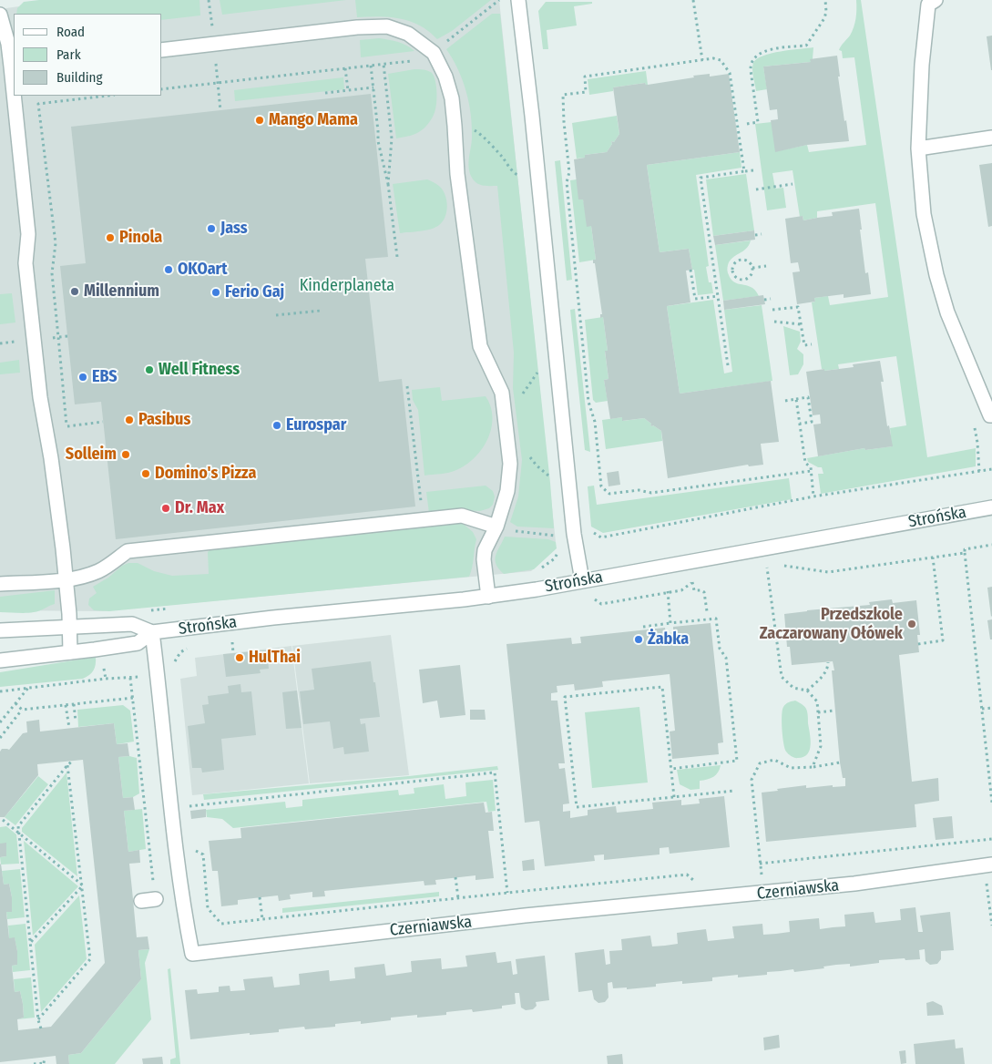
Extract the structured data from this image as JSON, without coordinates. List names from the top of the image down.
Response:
{
  "streets": {
    "street": ["Strońska", "Czerniawska"]
  },
  "crossings": [
    ["Strońska", "Czerniawska"]
  ],
  "parks": ["Kinderplaneta"],
  "places": [
    "Mango Mama",
    "Jass",
    "Pinola",
    "OKOart",
    "Millennium",
    "Ferio Gaj",
    "Well Fitness",
    "EBS",
    "Pasibus",
    "Eurospar",
    "Solleim",
    "Domino's Pizza",
    "Dr. Max",
    "Przedszkole Zaczarowany Ołówek",
    "Żabka",
    "HulThai"
  ],
  "legend": ["Road", "Park", "Building"]
}
